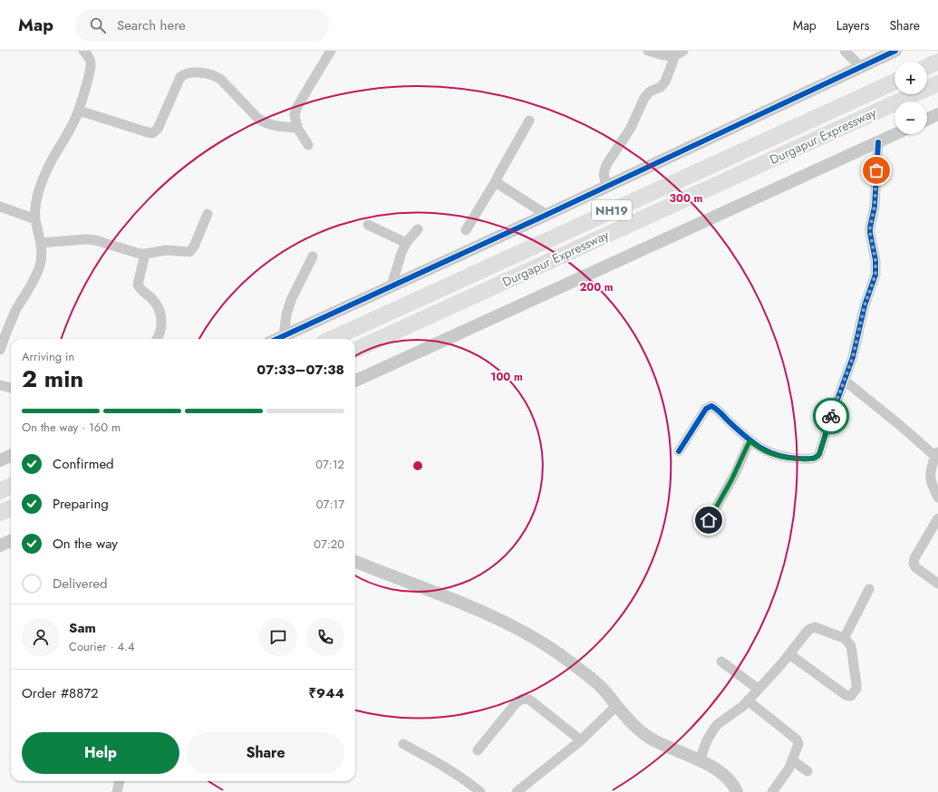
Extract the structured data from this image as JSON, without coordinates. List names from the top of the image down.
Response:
{
  "streets": {
    "highway": ["Durgapur Expressway", "NH19"]
  },
  "page": {
    "header": "Map",
    "search": "Search here",
    "nav": ["Map", "Layers", "Share"],
    "map_buttons": ["+", "−"],
    "heading": ["2 min", "Arriving in", "07:33–07:38"],
    "panel": [
      "Sam",
      "Courier · 4.4",
      "Order #8872",
      "₹944"
    ],
    "bar": "On the way · 160 m",
    "list": [
      ["Confirmed", "07:12"],
      ["Preparing", "07:17"],
      ["On the way", "07:20"],
      "Delivered"
    ],
    "buttons": ["Help", "Share"]
  },
  "rings": ["300 m", "200 m", "100 m"]
}
